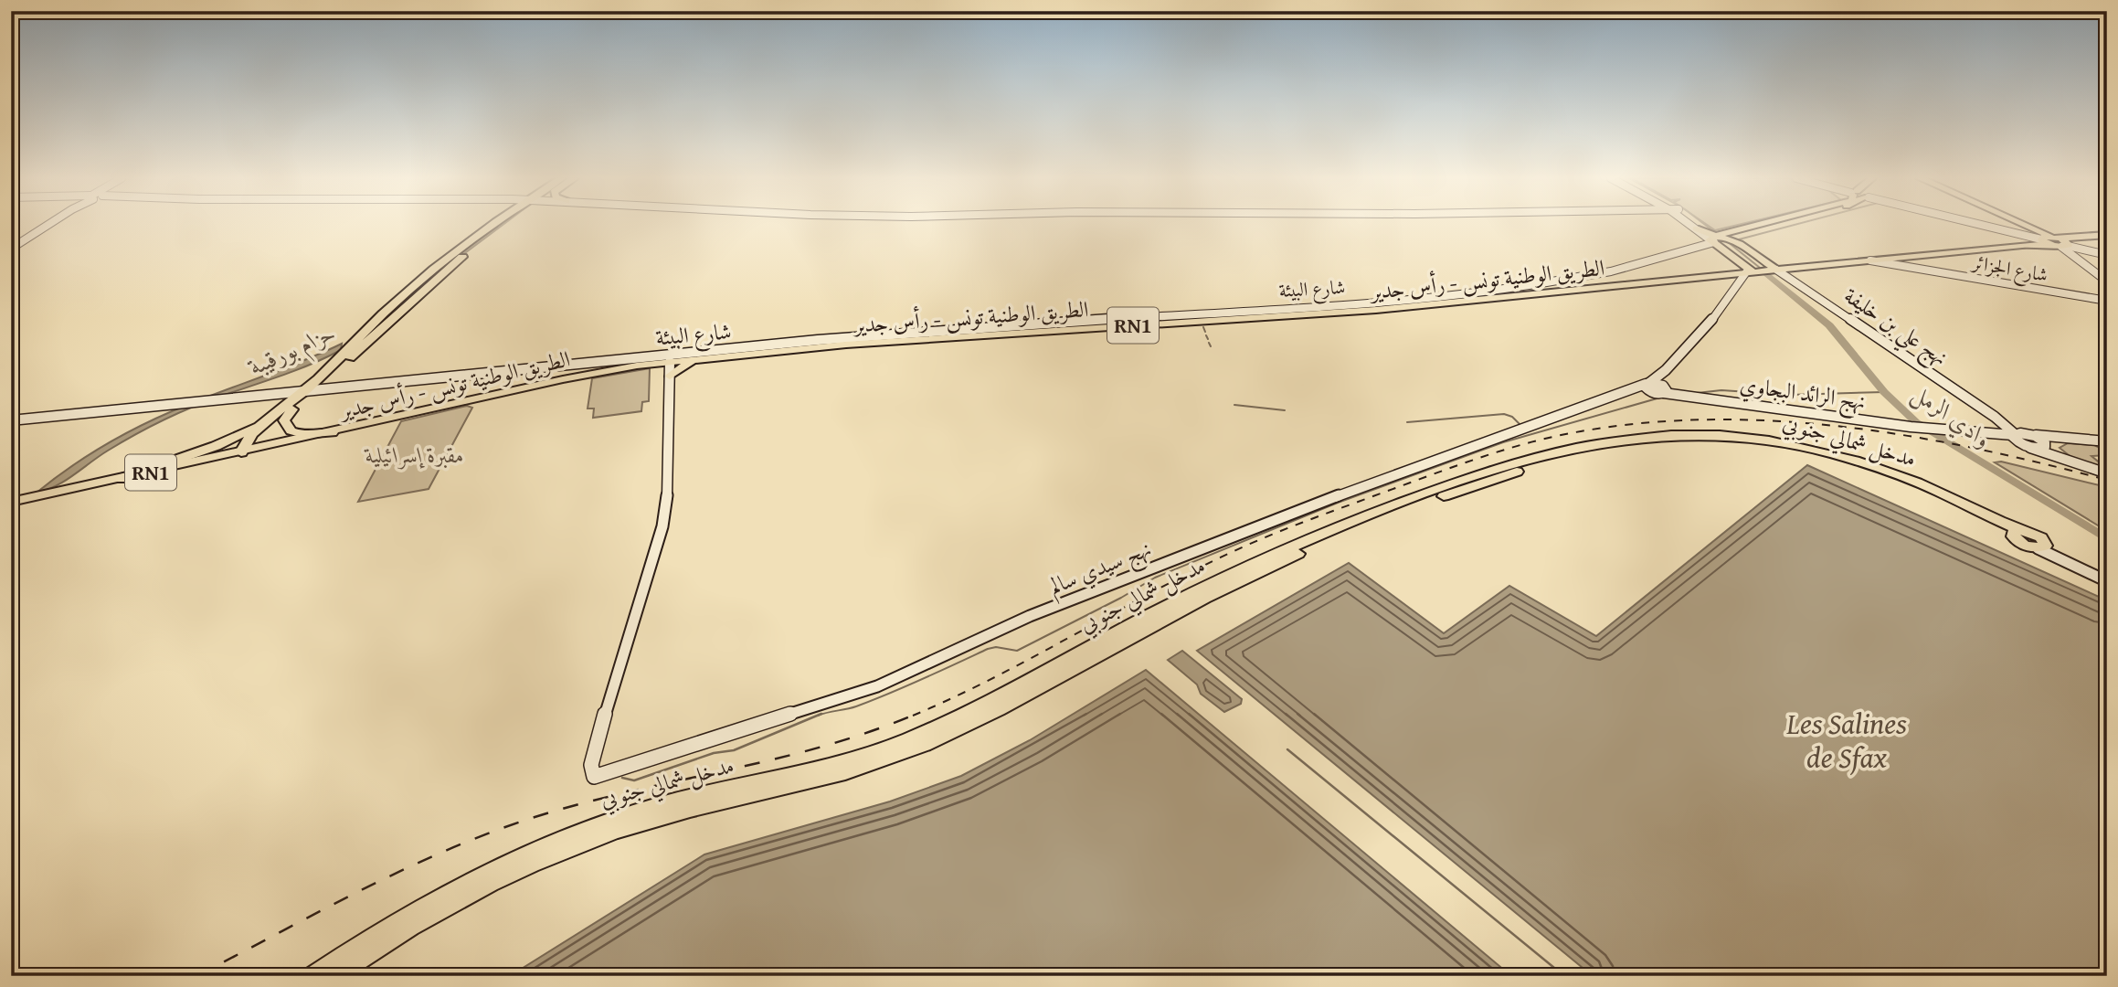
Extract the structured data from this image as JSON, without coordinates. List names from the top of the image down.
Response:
{
  "streets": {
    "highway": ["مدخل شمالي جنوبي"],
    "main road": ["الطريق الوطنية تونس - رأس جدير", "RN1"],
    "street": [
      "شارع الجزائر",
      "شارع البيئة",
      "نهج علي بن خليفة",
      "نهج الرائد البجاوي",
      "نهج سيدي سالم"
    ]
  },
  "crossings": [
    ["شارع الجزائر", "الطريق الوطنية تونس - رأس جدير"],
    ["الطريق الوطنية تونس - رأس جدير", "RN1"],
    ["الطريق الوطنية تونس - رأس جدير", "نهج علي بن خليفة"],
    ["الطريق الوطنية تونس - رأس جدير", "نهج سيدي سالم"],
    ["نهج علي بن خليفة", "نهج الرائد البجاوي"],
    ["نهج الرائد البجاوي", "نهج سيدي سالم"]
  ],
  "water": ["حزام بورقيبة", "وادي الرمل", "Les Salines de Sfax"],
  "parks": ["مقبرة إسرائيلية"]
}
